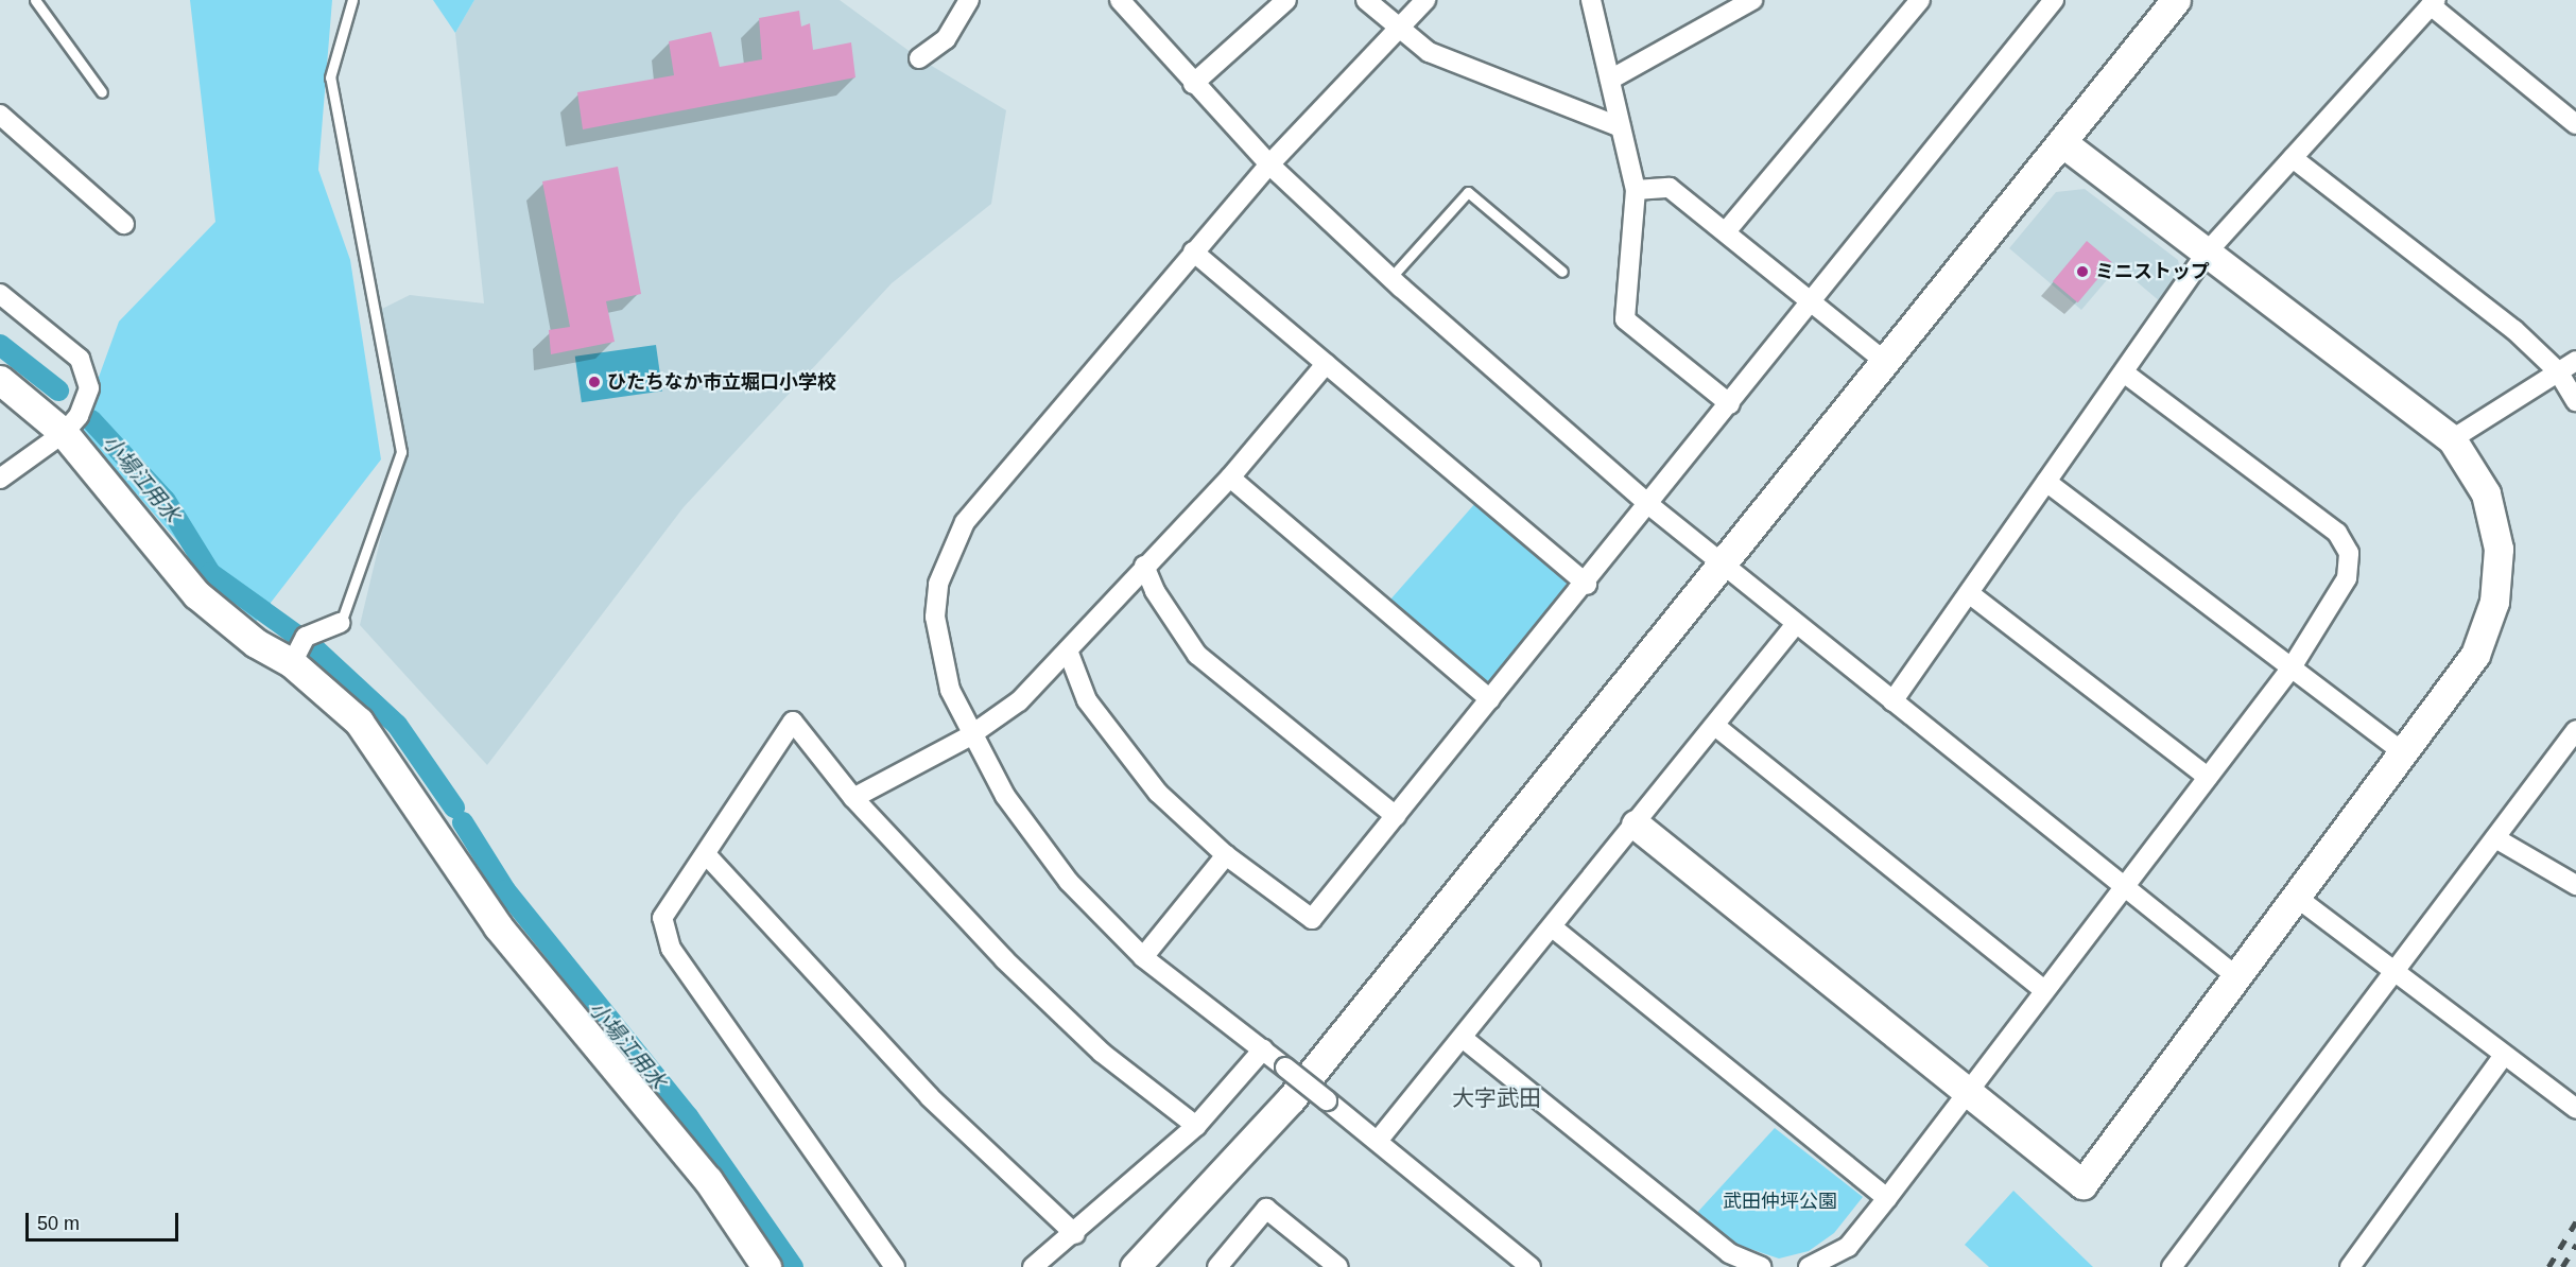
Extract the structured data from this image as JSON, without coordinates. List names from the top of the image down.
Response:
{
  "districts": ["大字武田"],
  "water": ["小場江用水"],
  "parks": ["武田仲坪公園"],
  "places": ["ミニストップ", "ひたちなか市立堀口小学校"],
  "scale_bar": "50 m"
}
